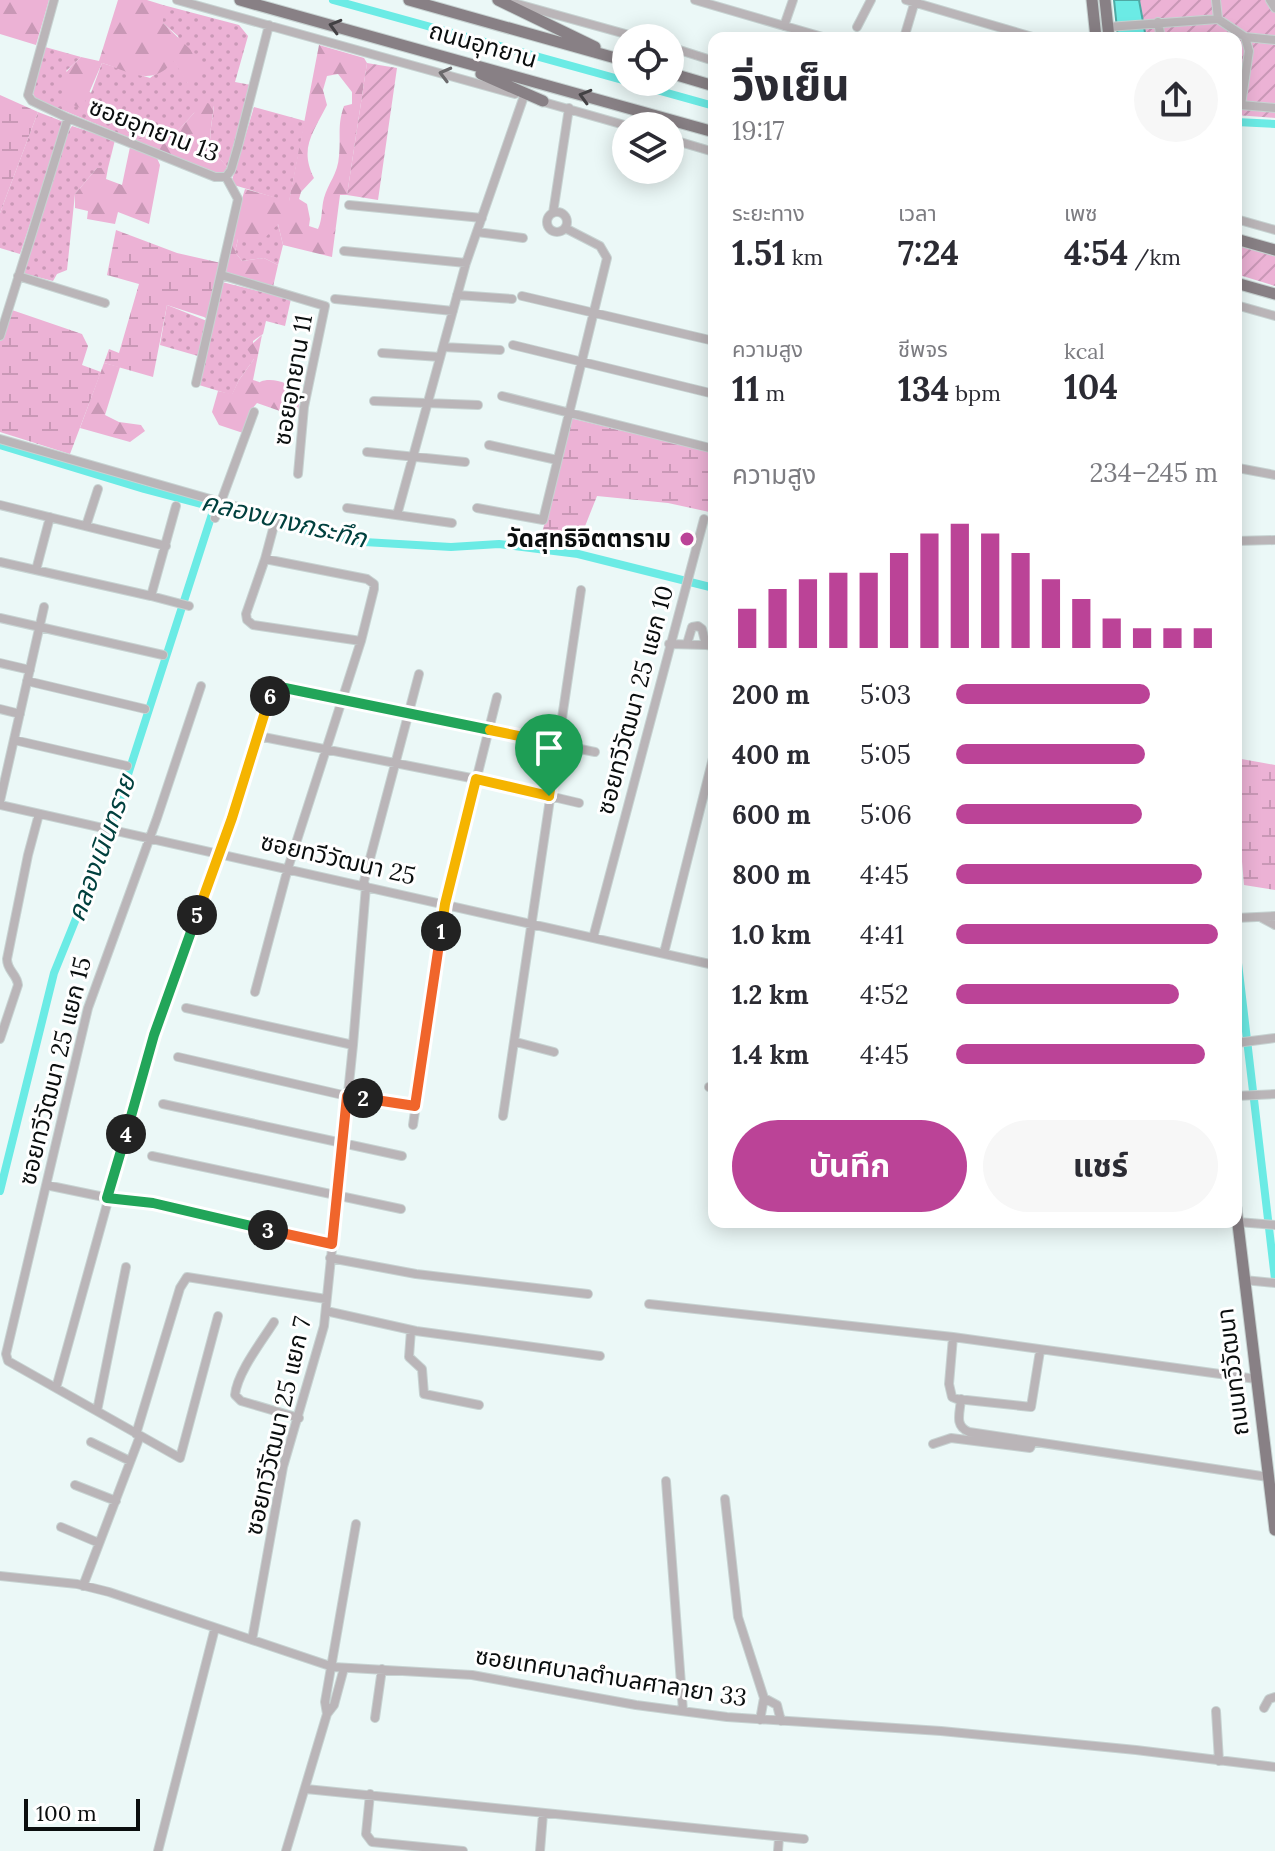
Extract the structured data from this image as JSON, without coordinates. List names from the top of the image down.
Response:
{
  "streets": {
    "main road": ["ถนนอุทยาน", "ถนนทวีวัฒนา"],
    "street": [
      "ซอยอุทยาน 13",
      "ซอยอุทยาน 11",
      "ซอยทวีวัฒนา 25 แยก 10",
      "ซอยทวีวัฒนา 25",
      "ซอยทวีวัฒนา 25 แยก 15",
      "ซอยทวีวัฒนา 25 แยก 7",
      "ซอยเทศบาลตำบลศาลายา 33"
    ]
  },
  "crossings": [
    ["ซอยทวีวัฒนา 25 แยก 10", "ซอยทวีวัฒนา 25"],
    ["ซอยทวีวัฒนา 25", "ซอยทวีวัฒนา 25 แยก 15"],
    ["ซอยทวีวัฒนา 25", "ซอยทวีวัฒนา 25 แยก 7"],
    ["ซอยทวีวัฒนา 25 แยก 7", "ซอยเทศบาลตำบลศาลายา 33"]
  ],
  "water": ["คลองบางกระทึก", "คลองเนินทราย"],
  "places": ["วัดสุทธิจิตตาราม"],
  "scale_bar": "100 m",
  "page": {
    "heading": ["วิ่งเย็น", "19:17"],
    "stats": [
      ["ระยะทาง", "1.51 km"],
      ["เวลา", "7:24"],
      ["เพซ", "4:54 /km"],
      ["ความสูง", "11 m"],
      ["ชีพจร", "134 bpm"],
      ["kcal", "104"]
    ],
    "chart": ["ความสูง", "234–245 m"],
    "list": [
      {
        "name": "200 m",
        "note": "5:03"
      },
      {
        "name": "400 m",
        "note": "5:05"
      },
      {
        "name": "600 m",
        "note": "5:06"
      },
      {
        "name": "800 m",
        "note": "4:45"
      },
      {
        "name": "1.0 km",
        "note": "4:41"
      },
      {
        "name": "1.2 km",
        "note": "4:52"
      },
      {
        "name": "1.4 km",
        "note": "4:45"
      }
    ],
    "pins": [
      "6",
      "5",
      "1",
      "2",
      "4",
      "3"
    ],
    "buttons": ["บันทึก", "แชร์"],
    "scale": "100 m"
  }
}
